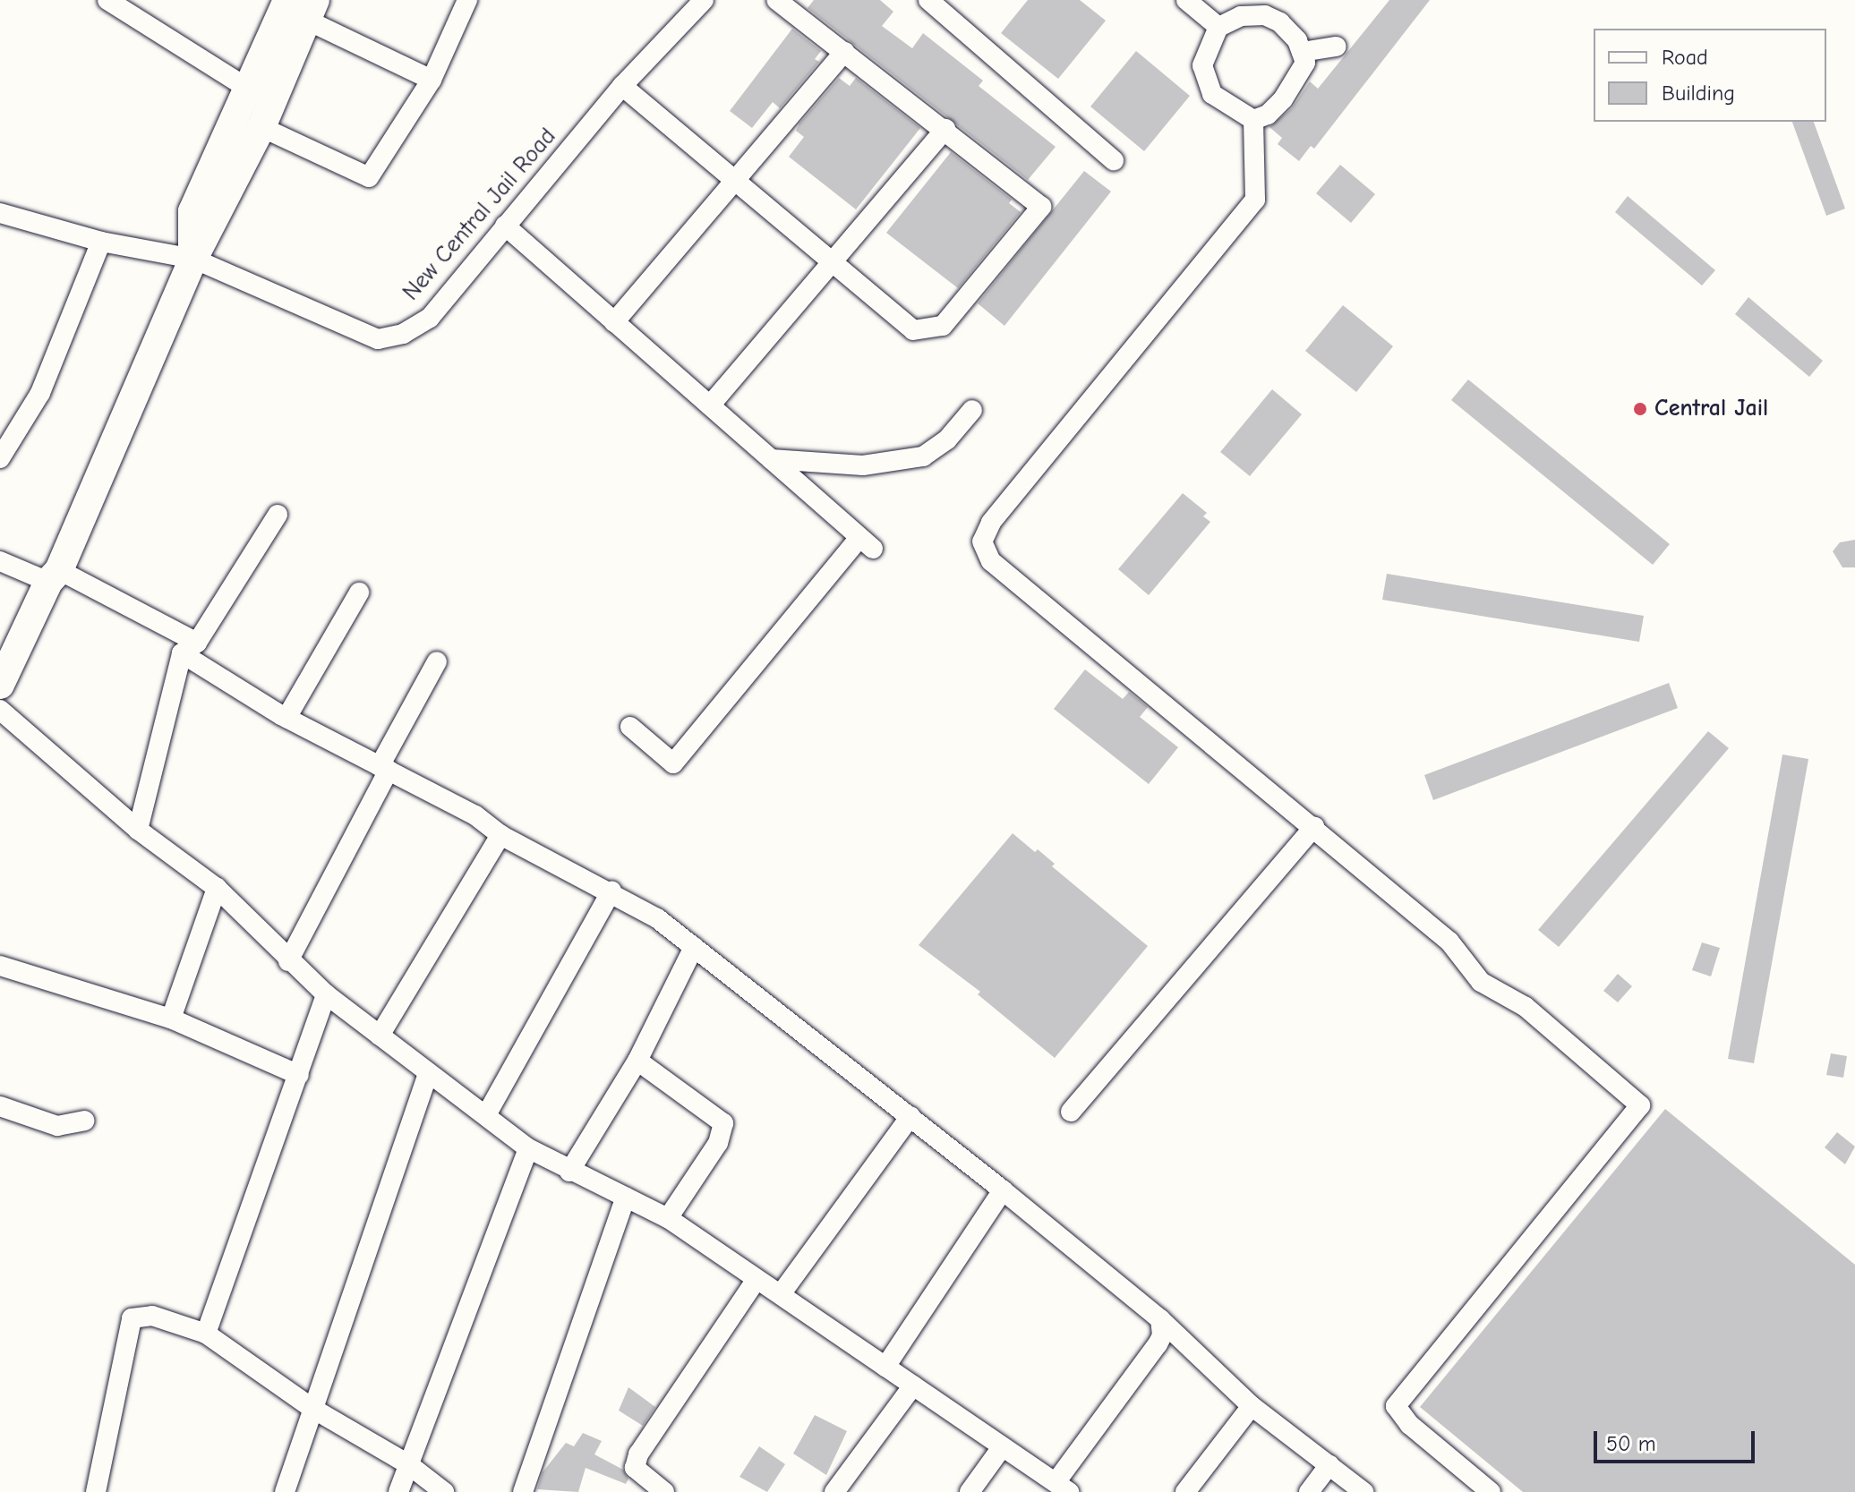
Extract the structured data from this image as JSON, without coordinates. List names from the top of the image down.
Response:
{
  "streets": {
    "street": ["New Central Jail Road"]
  },
  "places": ["Central Jail"],
  "legend": ["Road", "Building"],
  "scale_bar": "50 m"
}
